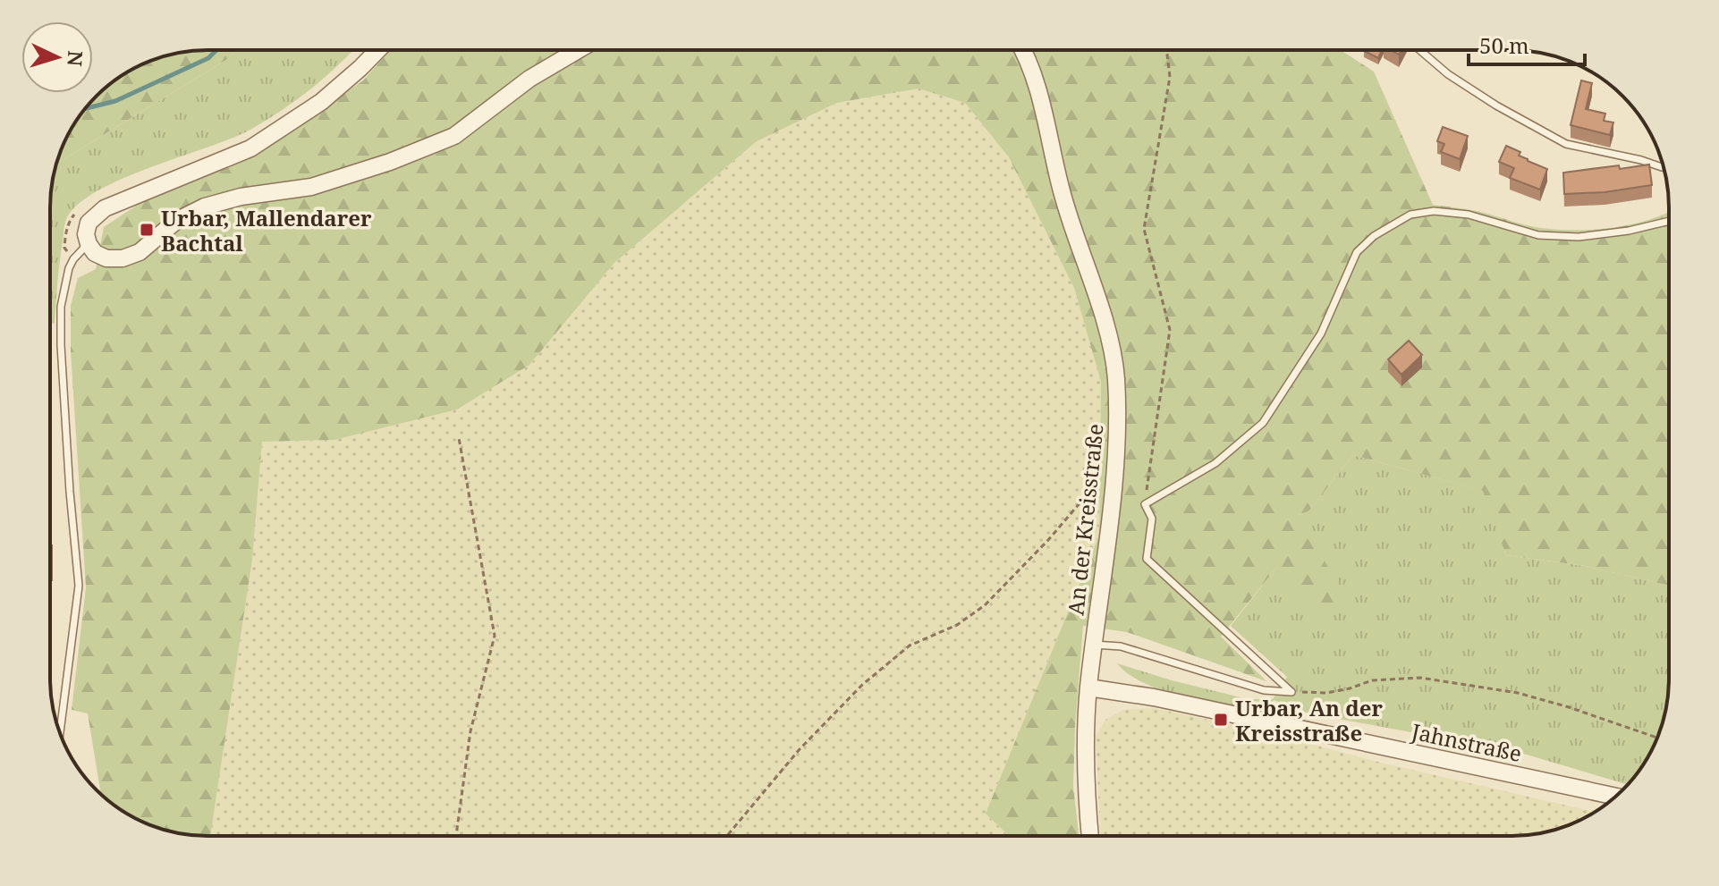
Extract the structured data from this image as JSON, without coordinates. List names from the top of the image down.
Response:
{
  "streets": {
    "street": ["An der Kreisstraße", "Jahnstraße"]
  },
  "crossings": [
    ["An der Kreisstraße", "Jahnstraße"]
  ],
  "places": {
    "transit": ["Urbar, Mallendarer Bachtal", "Urbar, An der Kreisstraße"]
  },
  "scale_bar": "50 m",
  "north": "right"
}
